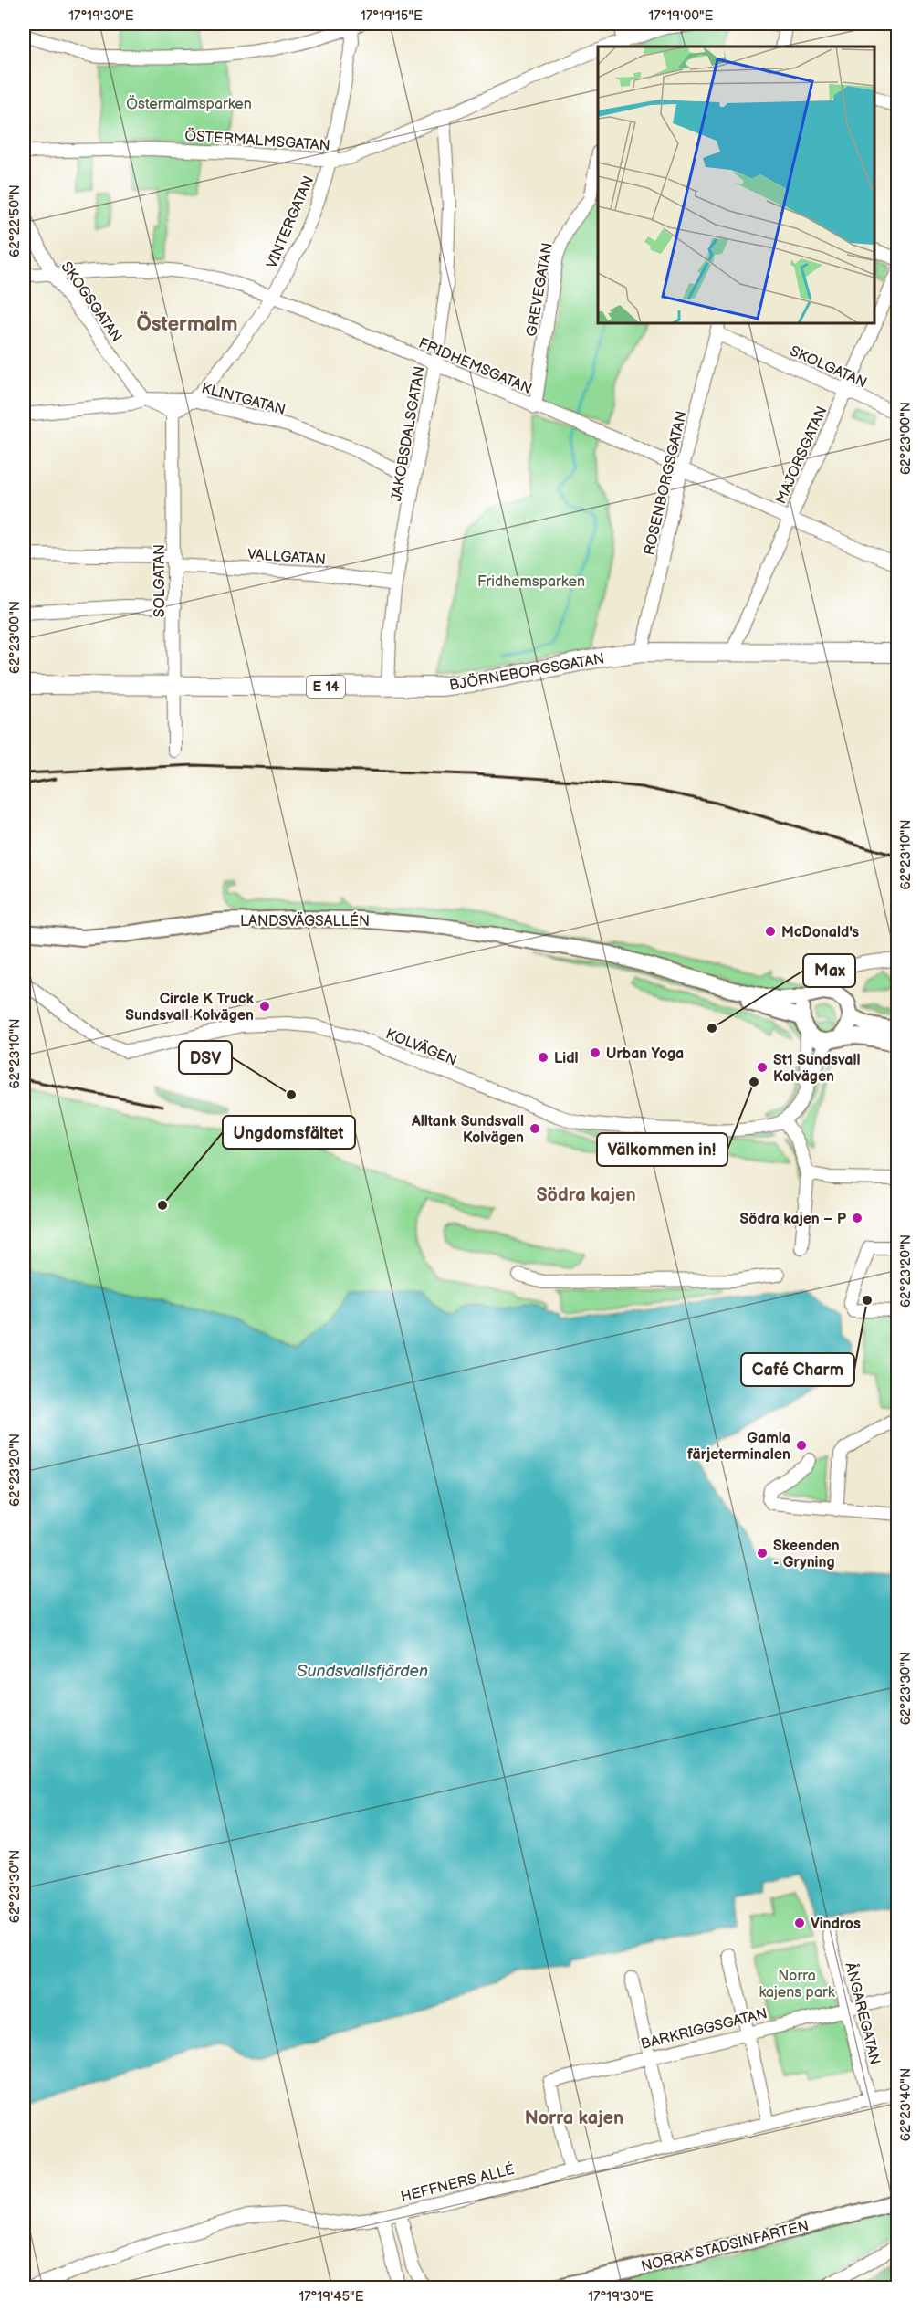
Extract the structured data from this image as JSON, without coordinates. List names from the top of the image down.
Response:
{
  "streets": {
    "highway": ["BJÖRNEBORGSGATAN", "E 14"],
    "main road": ["LANDSVÄGSALLÉN", "NORRA STADSINFARTEN"],
    "street": [
      "ÖSTERMALMSGATAN",
      "VINTERGATAN",
      "GREVEGATAN",
      "SKOGSGATAN",
      "FRIDHEMSGATAN",
      "SKOLGATAN",
      "KLINTGATAN",
      "JAKOBSDALSGATAN",
      "MAJORSGATAN",
      "ROSENBORGSGATAN",
      "VALLGATAN",
      "SOLGATAN",
      "KOLVÄGEN",
      "ÅNGAREGATAN",
      "BARKRIGGSGATAN",
      "HEFFNERS ALLÉ"
    ]
  },
  "crossings": [
    ["ÖSTERMALMSGATAN", "VINTERGATAN"],
    ["ÖSTERMALMSGATAN", "JAKOBSDALSGATAN"],
    ["VINTERGATAN", "FRIDHEMSGATAN"],
    ["VINTERGATAN", "KLINTGATAN"],
    ["GREVEGATAN", "FRIDHEMSGATAN"],
    ["SKOGSGATAN", "FRIDHEMSGATAN"],
    ["SKOGSGATAN", "KLINTGATAN"],
    ["FRIDHEMSGATAN", "JAKOBSDALSGATAN"],
    ["FRIDHEMSGATAN", "MAJORSGATAN"],
    ["FRIDHEMSGATAN", "ROSENBORGSGATAN"],
    ["SKOLGATAN", "MAJORSGATAN"],
    ["SKOLGATAN", "ROSENBORGSGATAN"],
    ["KLINTGATAN", "JAKOBSDALSGATAN"],
    ["JAKOBSDALSGATAN", "VALLGATAN"],
    ["JAKOBSDALSGATAN", "BJÖRNEBORGSGATAN"],
    ["MAJORSGATAN", "BJÖRNEBORGSGATAN"],
    ["ROSENBORGSGATAN", "BJÖRNEBORGSGATAN"],
    ["VALLGATAN", "SOLGATAN"],
    ["SOLGATAN", "BJÖRNEBORGSGATAN"],
    ["ÅNGAREGATAN", "BARKRIGGSGATAN"],
    ["ÅNGAREGATAN", "HEFFNERS ALLÉ"],
    ["BARKRIGGSGATAN", "HEFFNERS ALLÉ"]
  ],
  "districts": ["Östermalm", "Södra kajen", "Norra kajen"],
  "water": ["Sundsvallsfjärden"],
  "parks": ["Östermalmsparken", "Fridhemsparken", "Norra kajens park"],
  "places": [
    "McDonald's",
    "Circle K Truck Sundsvall Kolvägen",
    "Max",
    "Urban Yoga",
    "Lidl",
    "St1 Sundsvall Kolvägen",
    "Välkommen in!",
    "DSV",
    "Alltank Sundsvall Kolvägen",
    "Ungdomsfältet",
    "Södra kajen – P",
    "Café Charm",
    "Gamla färjeterminalen",
    "Skeenden - Gryning",
    "Vindros"
  ],
  "coordinates": [
    "17°19'30\"E",
    "17°19'15\"E",
    "17°19'00\"E",
    "62°22'50\"N",
    "62°23'00\"N",
    "62°23'10\"N",
    "62°23'20\"N",
    "62°23'30\"N",
    "62°23'40\"N",
    "17°19'45\"E"
  ]
}
